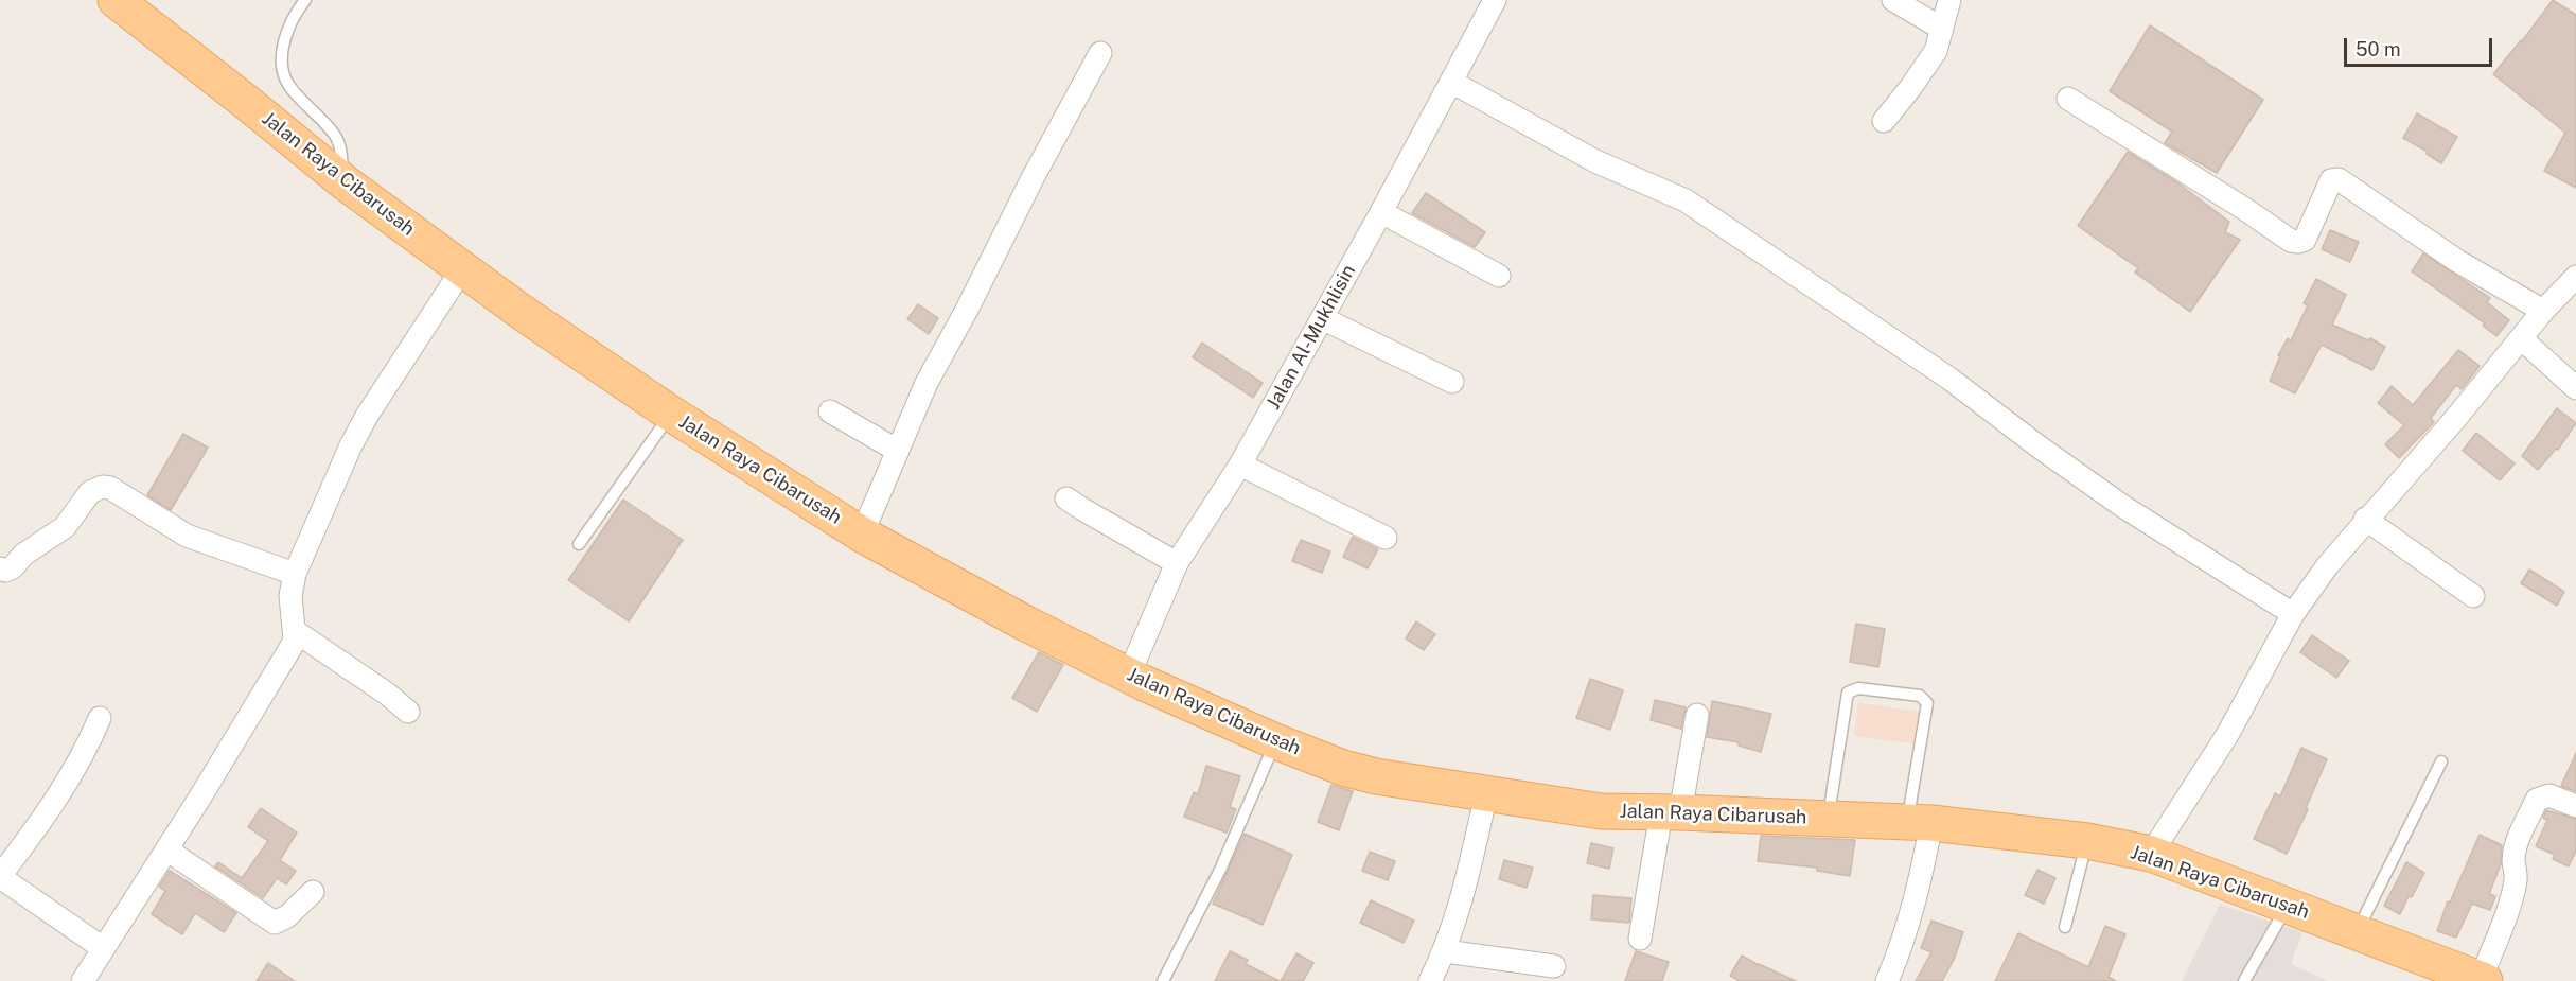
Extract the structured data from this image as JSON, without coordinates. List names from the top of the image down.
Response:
{
  "streets": {
    "main road": ["Jalan Raya Cibarusah"],
    "street": ["Jalan Al-Mukhlisin"]
  },
  "crossings": [
    ["Jalan Raya Cibarusah", "Jalan Al-Mukhlisin"]
  ],
  "scale_bar": "50 m"
}
